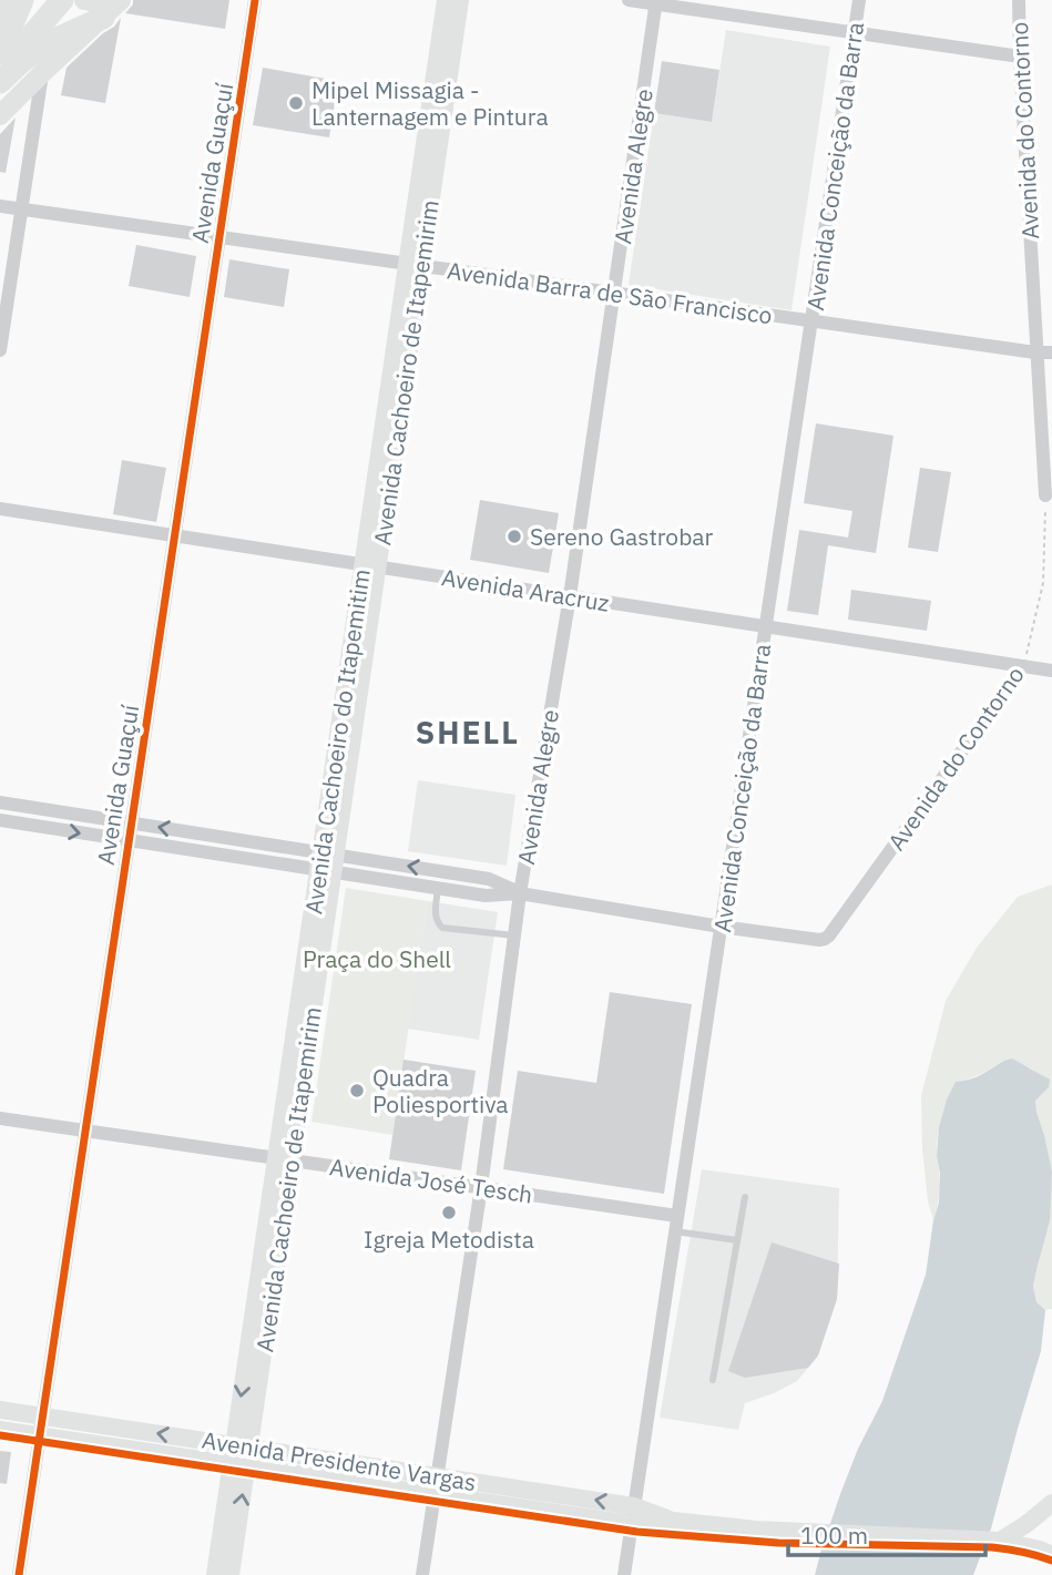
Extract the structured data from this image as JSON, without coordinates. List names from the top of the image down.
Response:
{
  "streets": {
    "street": [
      "Avenida do Contorno",
      "Avenida Guaçuí",
      "Avenida Alegre",
      "Avenida Conceição da Barra",
      "Avenida Barra de São Francisco",
      "Avenida Cachoeiro de Itapemirim",
      "Avenida Aracruz",
      "Avenida José Tesch",
      "Avenida Presidente Vargas"
    ]
  },
  "crossings": [
    ["Avenida do Contorno", "Avenida Conceição da Barra"],
    ["Avenida do Contorno", "Avenida Barra de São Francisco"],
    ["Avenida do Contorno", "Avenida Aracruz"],
    ["Avenida Guaçuí", "Avenida Barra de São Francisco"],
    ["Avenida Guaçuí", "Avenida Aracruz"],
    ["Avenida Guaçuí", "Avenida José Tesch"],
    ["Avenida Guaçuí", "Avenida Presidente Vargas"],
    ["Avenida Alegre", "Avenida Barra de São Francisco"],
    ["Avenida Alegre", "Avenida Aracruz"],
    ["Avenida Alegre", "Avenida José Tesch"],
    ["Avenida Alegre", "Avenida Presidente Vargas"],
    ["Avenida Conceição da Barra", "Avenida Barra de São Francisco"],
    ["Avenida Conceição da Barra", "Avenida Aracruz"],
    ["Avenida Conceição da Barra", "Avenida José Tesch"],
    ["Avenida Conceição da Barra", "Avenida Presidente Vargas"],
    ["Avenida Barra de São Francisco", "Avenida Cachoeiro de Itapemirim"],
    ["Avenida Cachoeiro de Itapemirim", "Avenida Aracruz"],
    ["Avenida Cachoeiro de Itapemirim", "Avenida José Tesch"],
    ["Avenida Cachoeiro de Itapemirim", "Avenida Presidente Vargas"]
  ],
  "districts": ["SHELL"],
  "parks": ["Praça do Shell"],
  "places": [
    "Mipel Missagia - Lanternagem e Pintura",
    "Sereno Gastrobar",
    "Quadra Poliesportiva",
    "Igreja Metodista"
  ],
  "scale_bar": "100 m"
}
